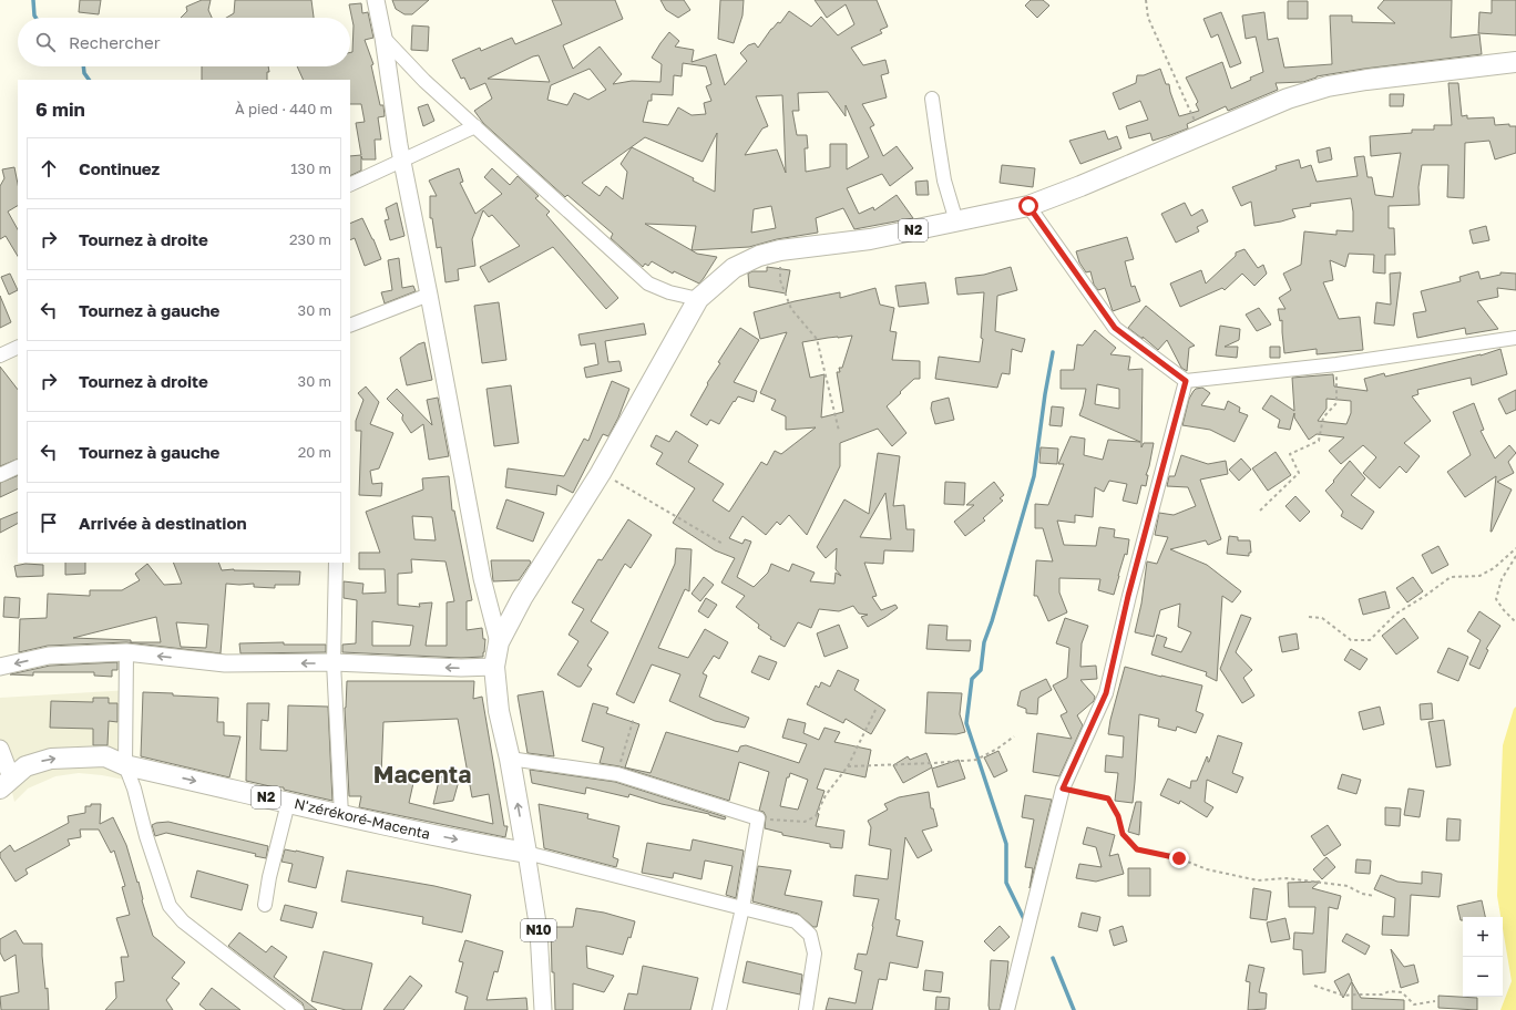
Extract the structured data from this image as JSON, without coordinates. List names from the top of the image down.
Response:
{
  "streets": {
    "highway": ["N2", "N'zérékoré-Macenta"],
    "main road": ["N10"]
  },
  "crossings": [
    ["N2", "N'zérékoré-Macenta"],
    ["N2", "N10"],
    ["N'zérékoré-Macenta", "N10"]
  ],
  "one_way": ["N'zérékoré-Macenta"],
  "districts": ["Macenta"],
  "page": {
    "search": "Rechercher",
    "heading": ["6 min", "À pied · 440 m"],
    "list": [
      ["Continuez", "130 m"],
      ["Tournez à droite", "230 m"],
      ["Tournez à gauche", "30 m"],
      ["Tournez à droite", "30 m"],
      ["Tournez à gauche", "20 m"],
      "Arrivée à destination"
    ],
    "map_buttons": ["+", "−"]
  }
}
